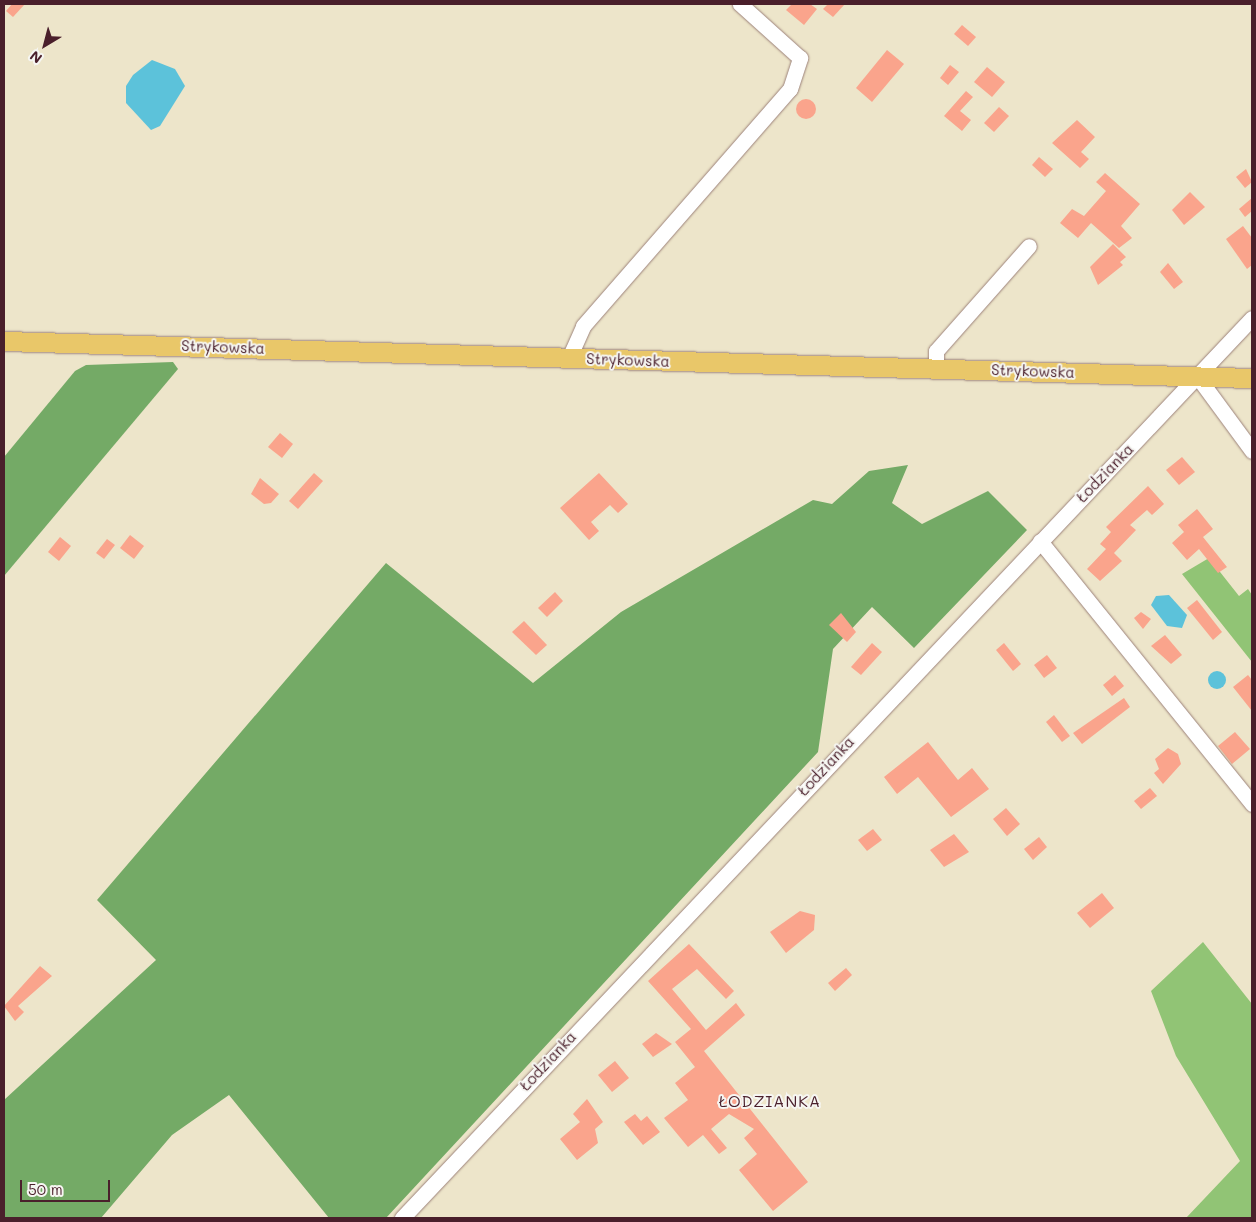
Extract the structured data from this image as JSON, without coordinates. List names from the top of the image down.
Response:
{
  "streets": {
    "main road": ["Strykowska"],
    "street": ["Łodzianka"]
  },
  "crossings": [
    ["Strykowska", "Łodzianka"]
  ],
  "districts": ["ŁODZIANKA"],
  "scale_bar": "50 m",
  "north": "bottom left"
}
